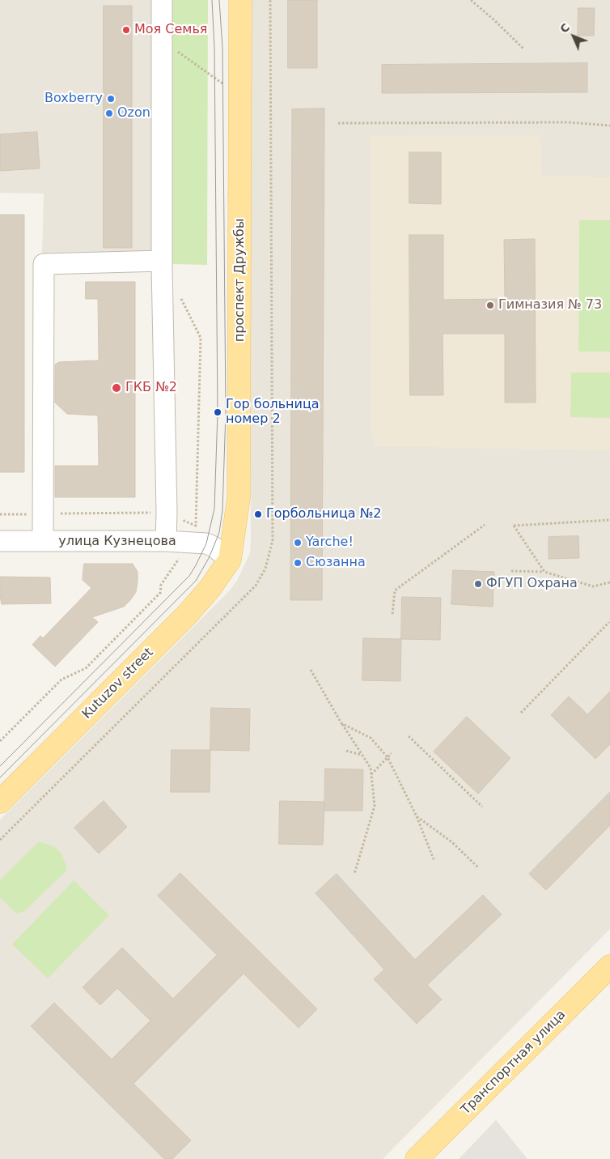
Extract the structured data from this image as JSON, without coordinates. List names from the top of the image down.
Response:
{
  "streets": {
    "main road": ["проспект Дружбы", "Kutuzov street", "Транспортная улица"],
    "street": ["улица Кузнецова"]
  },
  "crossings": [
    ["проспект Дружбы", "улица Кузнецова"],
    ["проспект Дружбы", "Kutuzov street"],
    ["улица Кузнецова", "Kutuzov street"]
  ],
  "places": [
    "Моя Семья",
    "Boxberry",
    "Ozon",
    "Гимназия № 73",
    "ГКБ №2",
    "Гор больница номер 2",
    "Горбольница №2",
    "Yarche!",
    "Сюзанна",
    "ФГУП Охрана"
  ],
  "north": "top left"
}
